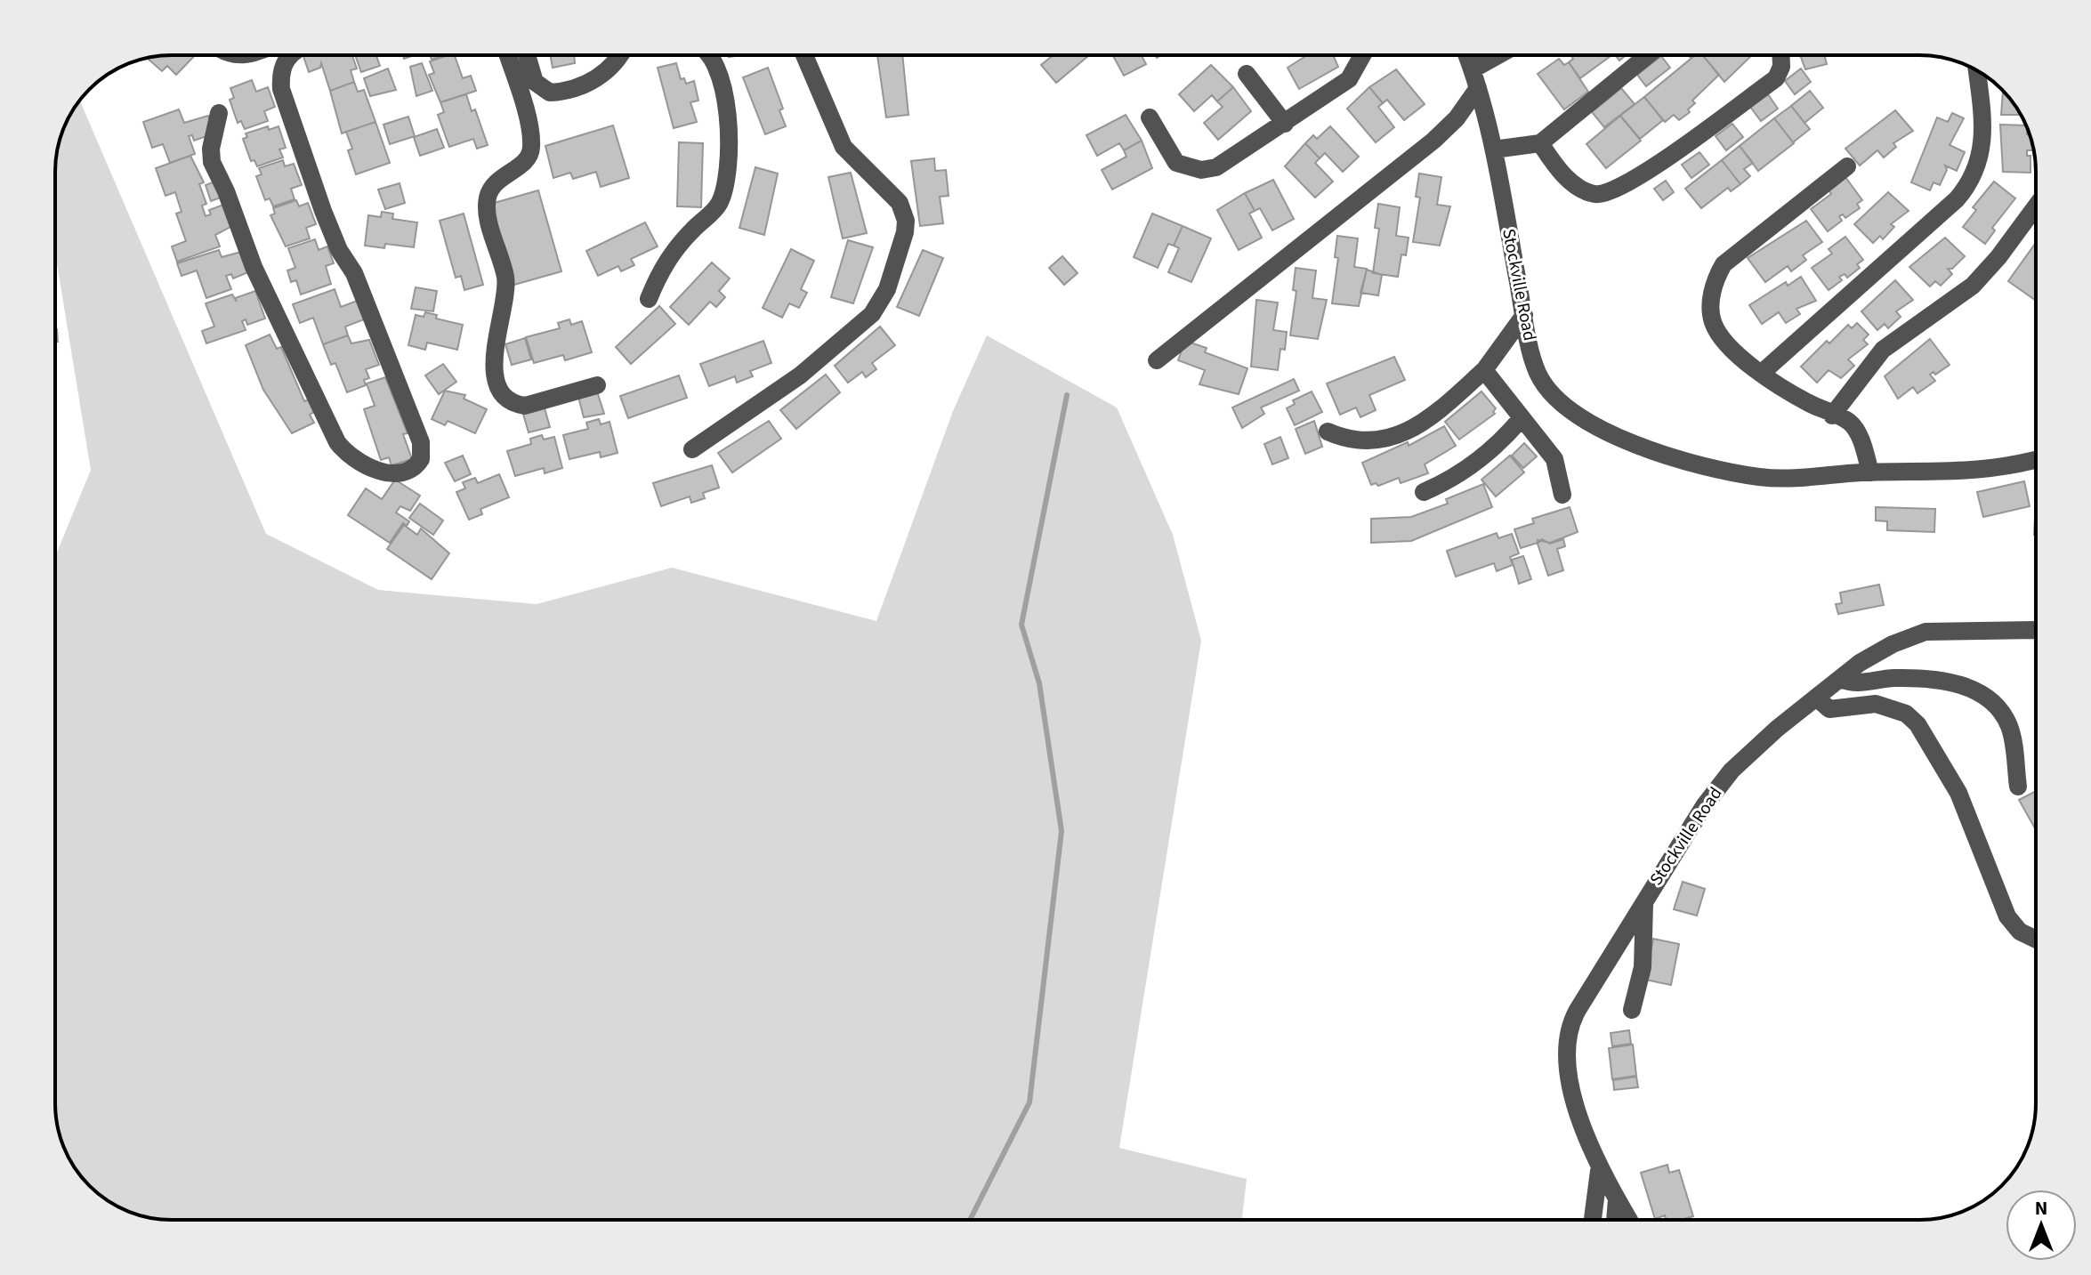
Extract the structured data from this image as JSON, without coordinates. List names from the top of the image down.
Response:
{
  "streets": {
    "street": ["Stockville Road"]
  },
  "north": "top"
}
